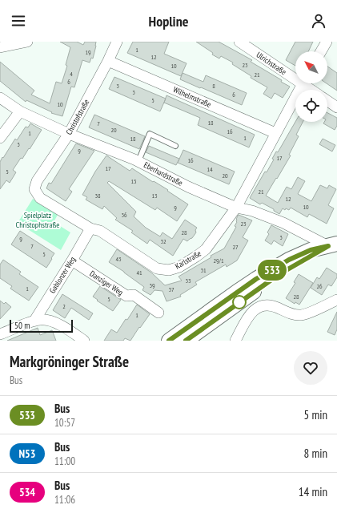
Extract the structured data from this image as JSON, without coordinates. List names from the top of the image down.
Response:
{
  "streets": {
    "street": [
      "Ulrichstraße",
      "Wilhelmstraße",
      "Christofstraße",
      "Eberhardstraße",
      "Karlstraße",
      "Gablonzer Weg",
      "Danziger Weg"
    ]
  },
  "crossings": [
    ["Wilhelmstraße", "Christofstraße"],
    ["Wilhelmstraße", "Karlstraße"],
    ["Christofstraße", "Eberhardstraße"],
    ["Christofstraße", "Karlstraße"],
    ["Eberhardstraße", "Karlstraße"],
    ["Karlstraße", "Gablonzer Weg"],
    ["Gablonzer Weg", "Danziger Weg"]
  ],
  "parks": ["Spielplatz Christophstraße"],
  "lines": ["bus line 533"],
  "house_numbers": [
    "1",
    "19",
    "12",
    "23",
    "10",
    "4",
    "21",
    "6",
    "3",
    "8",
    "3",
    "6",
    "5",
    "10",
    "18",
    "7",
    "20",
    "16",
    "1",
    "1",
    "18",
    "3",
    "9",
    "17",
    "16",
    "17",
    "14",
    "5",
    "20",
    "15",
    "21",
    "38",
    "13",
    "12",
    "10",
    "9",
    "36",
    "23",
    "28",
    "3",
    "9",
    "32",
    "7",
    "27",
    "5",
    "43",
    "29/1",
    "31",
    "41",
    "33",
    "39",
    "26",
    "1",
    "37",
    "28",
    "5",
    "2",
    "1"
  ],
  "scale_bar": "50 m",
  "north": "top left",
  "page": {
    "header": "Hopline",
    "on_map": "533",
    "scale": "50 m",
    "heading": ["Markgröninger Straße", "Bus"],
    "list": [
      {
        "mark": "533",
        "name": "Bus",
        "note": "10:57",
        "value": "5 min"
      },
      {
        "mark": "N53",
        "name": "Bus",
        "note": "11:00",
        "value": "8 min"
      },
      {
        "mark": "534",
        "name": "Bus",
        "note": "11:06",
        "value": "14 min"
      }
    ]
  }
}
